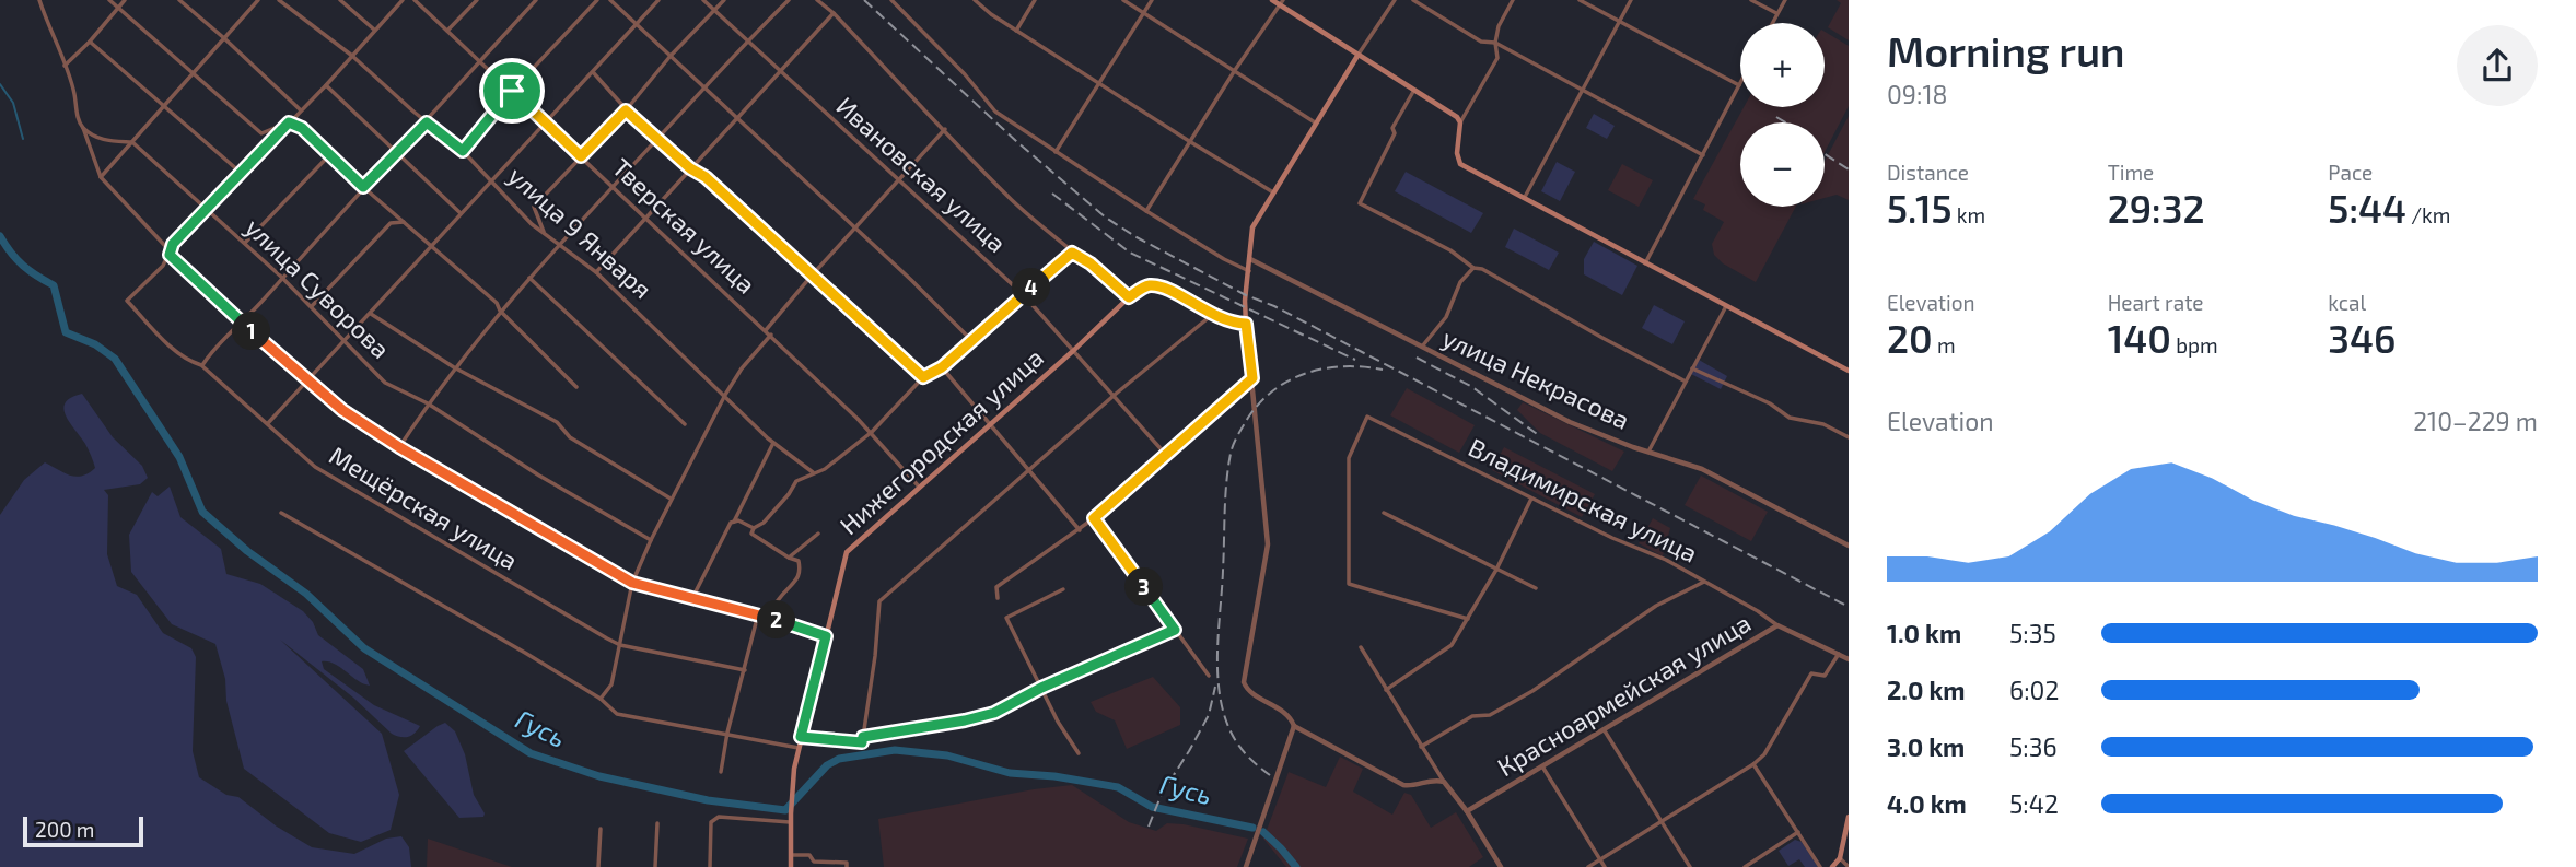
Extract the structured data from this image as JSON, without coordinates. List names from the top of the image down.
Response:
{
  "streets": {
    "main road": ["Нижегородская улица"],
    "street": [
      "Ивановская улица",
      "Тверская улица",
      "улица 9 Января",
      "улица Суворова",
      "улица Некрасова",
      "Владимирская улица",
      "Мещёрская улица",
      "Красноармейская улица"
    ]
  },
  "crossings": [
    ["Ивановская улица", "Нижегородская улица"],
    ["Тверская улица", "Нижегородская улица"],
    ["Владимирская улица", "Красноармейская улица"]
  ],
  "water": ["Гусь"],
  "scale_bar": "200 m",
  "page": {
    "heading": ["Morning run", "09:18"],
    "map_buttons": ["+", "−"],
    "stats": [
      ["Distance", "5.15 km"],
      ["Time", "29:32"],
      ["Pace", "5:44 /km"],
      ["Elevation", "20 m"],
      ["Heart rate", "140 bpm"],
      ["kcal", "346"]
    ],
    "pins": [
      "4",
      "1",
      "3",
      "2"
    ],
    "chart": ["Elevation", "210–229 m"],
    "list": [
      {
        "name": "1.0 km",
        "note": "5:35"
      },
      {
        "name": "2.0 km",
        "note": "6:02"
      },
      {
        "name": "3.0 km",
        "note": "5:36"
      },
      {
        "name": "4.0 km",
        "note": "5:42"
      }
    ],
    "scale": "200 m"
  }
}
